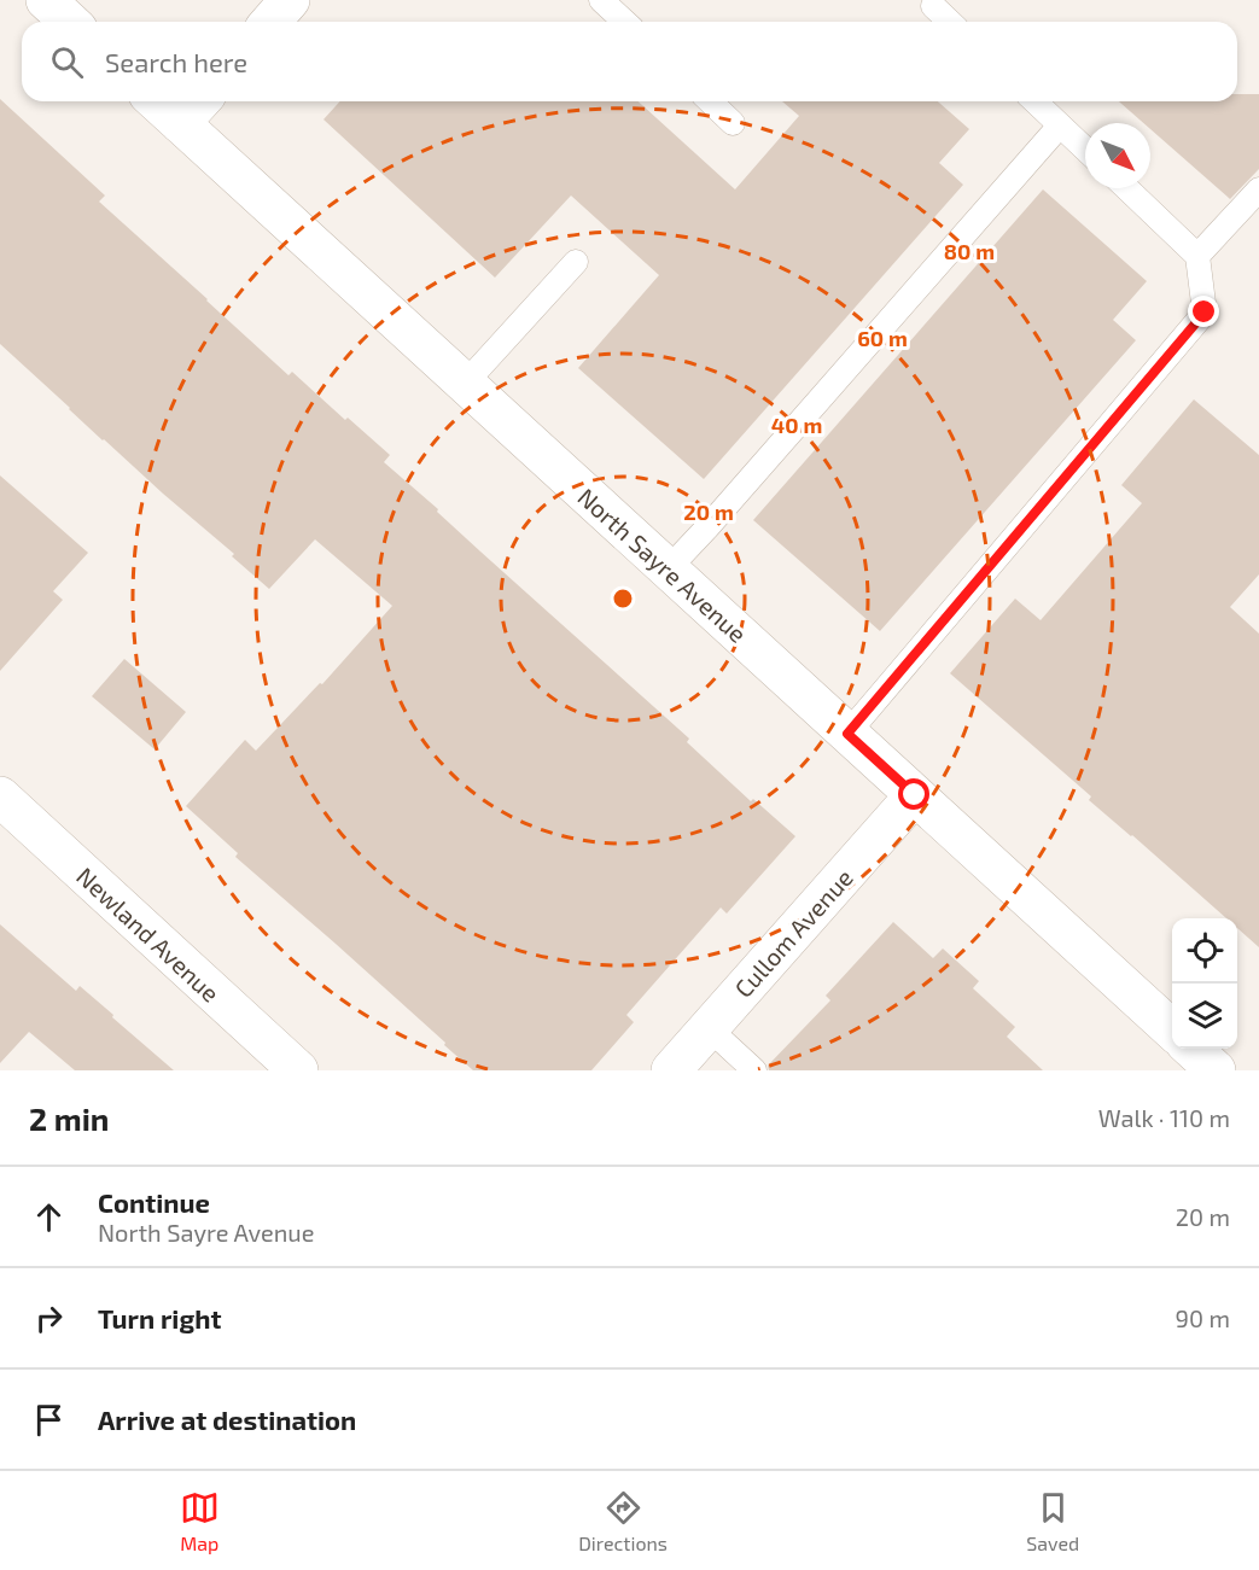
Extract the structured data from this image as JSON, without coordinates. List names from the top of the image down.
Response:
{
  "streets": {
    "street": ["North Sayre Avenue", "Cullom Avenue", "Newland Avenue"]
  },
  "crossings": [
    ["North Sayre Avenue", "Cullom Avenue"]
  ],
  "north": "bottom right",
  "page": {
    "search": "Search here",
    "heading": ["2 min", "Walk · 110 m"],
    "list": [
      ["Continue", "North Sayre Avenue", "20 m"],
      ["Turn right", "90 m"],
      "Arrive at destination"
    ],
    "nav": ["Map", "Directions", "Saved"]
  },
  "rings": [
    "80 m",
    "60 m",
    "40 m",
    "20 m"
  ]
}
